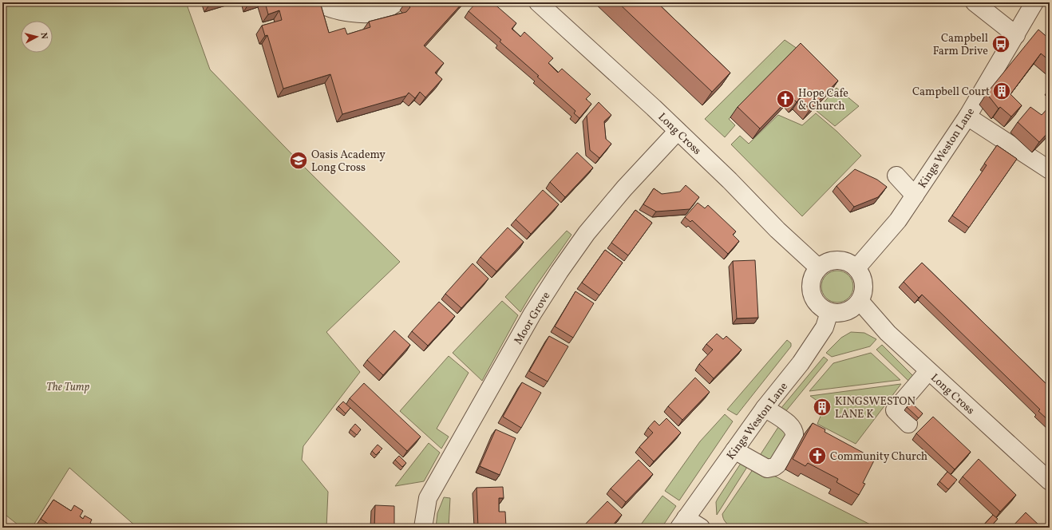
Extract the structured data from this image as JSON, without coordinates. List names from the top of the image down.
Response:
{
  "streets": {
    "street": ["Long Cross", "Kings Weston Lane", "Moor Grove"]
  },
  "crossings": [
    ["Long Cross", "Kings Weston Lane"],
    ["Long Cross", "Moor Grove"]
  ],
  "parks": ["The Tump"],
  "places": {
    "bus stop": ["Campbell Farm Drive"],
    "building": ["Campbell Court", "KINGSWESTON LANE K"],
    "church": ["Hope Cafe & Church", "Community Church"],
    "school or university": ["Oasis Academy Long Cross"]
  },
  "north": "right"
}
